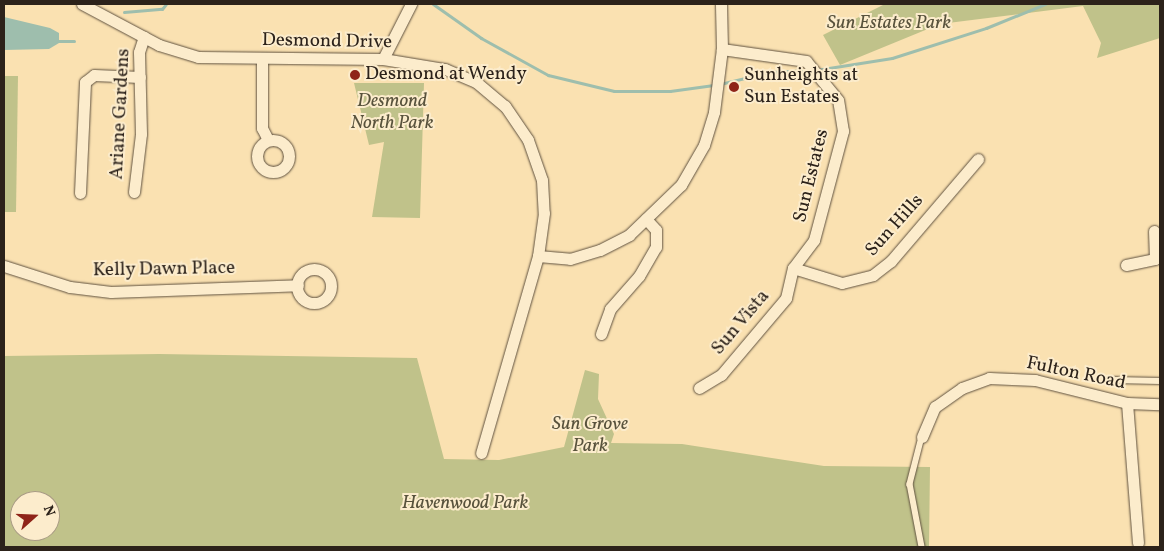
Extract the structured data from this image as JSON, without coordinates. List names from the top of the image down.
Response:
{
  "streets": {
    "street": [
      "Desmond Drive",
      "Ariane Gardens",
      "Sun Estates",
      "Sun Hills",
      "Kelly Dawn Place",
      "Sun Vista",
      "Fulton Road"
    ]
  },
  "crossings": [
    ["Desmond Drive", "Ariane Gardens"],
    ["Sun Estates", "Sun Hills"],
    ["Sun Estates", "Sun Vista"],
    ["Sun Hills", "Sun Vista"]
  ],
  "parks": [
    "Sun Estates Park",
    "Desmond North Park",
    "Sun Grove Park",
    "Havenwood Park"
  ],
  "places": ["Desmond at Wendy", "Sunheights at Sun Estates"],
  "north": "right"
}
